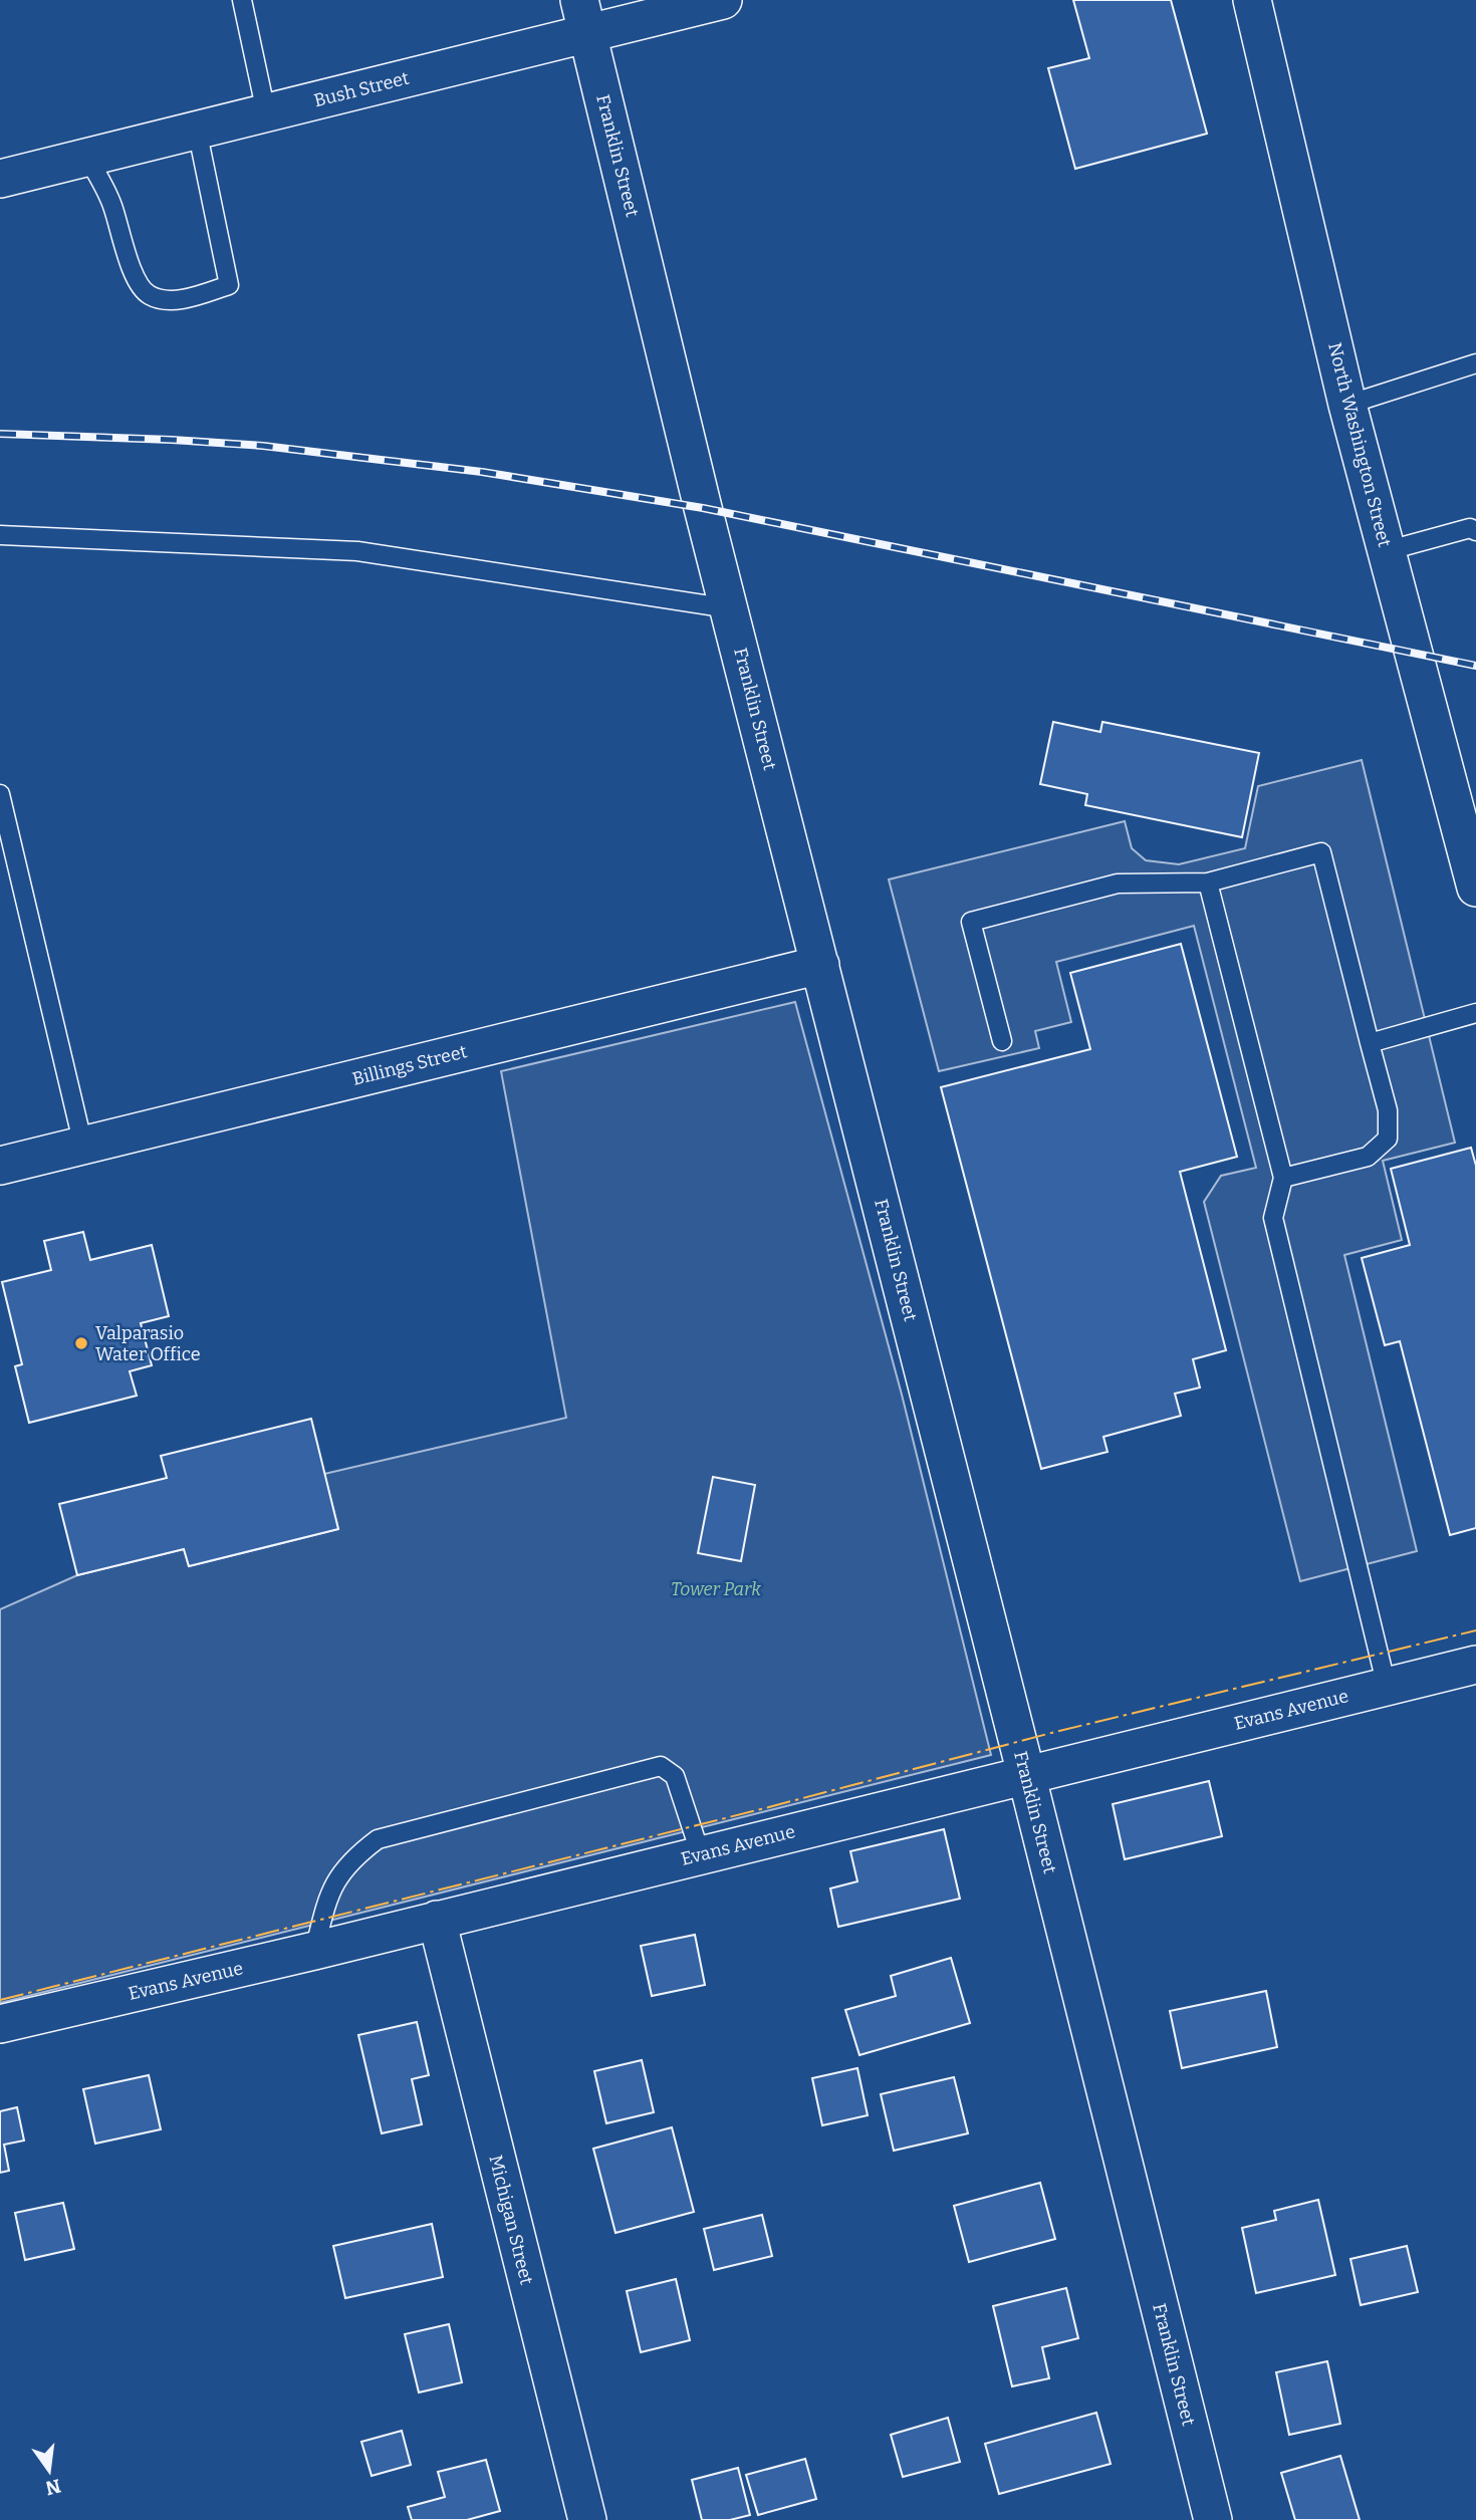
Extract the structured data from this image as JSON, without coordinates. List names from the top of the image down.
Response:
{
  "streets": {
    "street": [
      "Bush Street",
      "Franklin Street",
      "North Washington Street",
      "Billings Street",
      "Evans Avenue",
      "Michigan Street"
    ]
  },
  "crossings": [
    ["Bush Street", "Franklin Street"],
    ["Franklin Street", "Billings Street"],
    ["Franklin Street", "Evans Avenue"],
    ["Evans Avenue", "Michigan Street"]
  ],
  "parks": ["Tower Park"],
  "places": ["Valparasio Water Office"],
  "north": "bottom"
}
